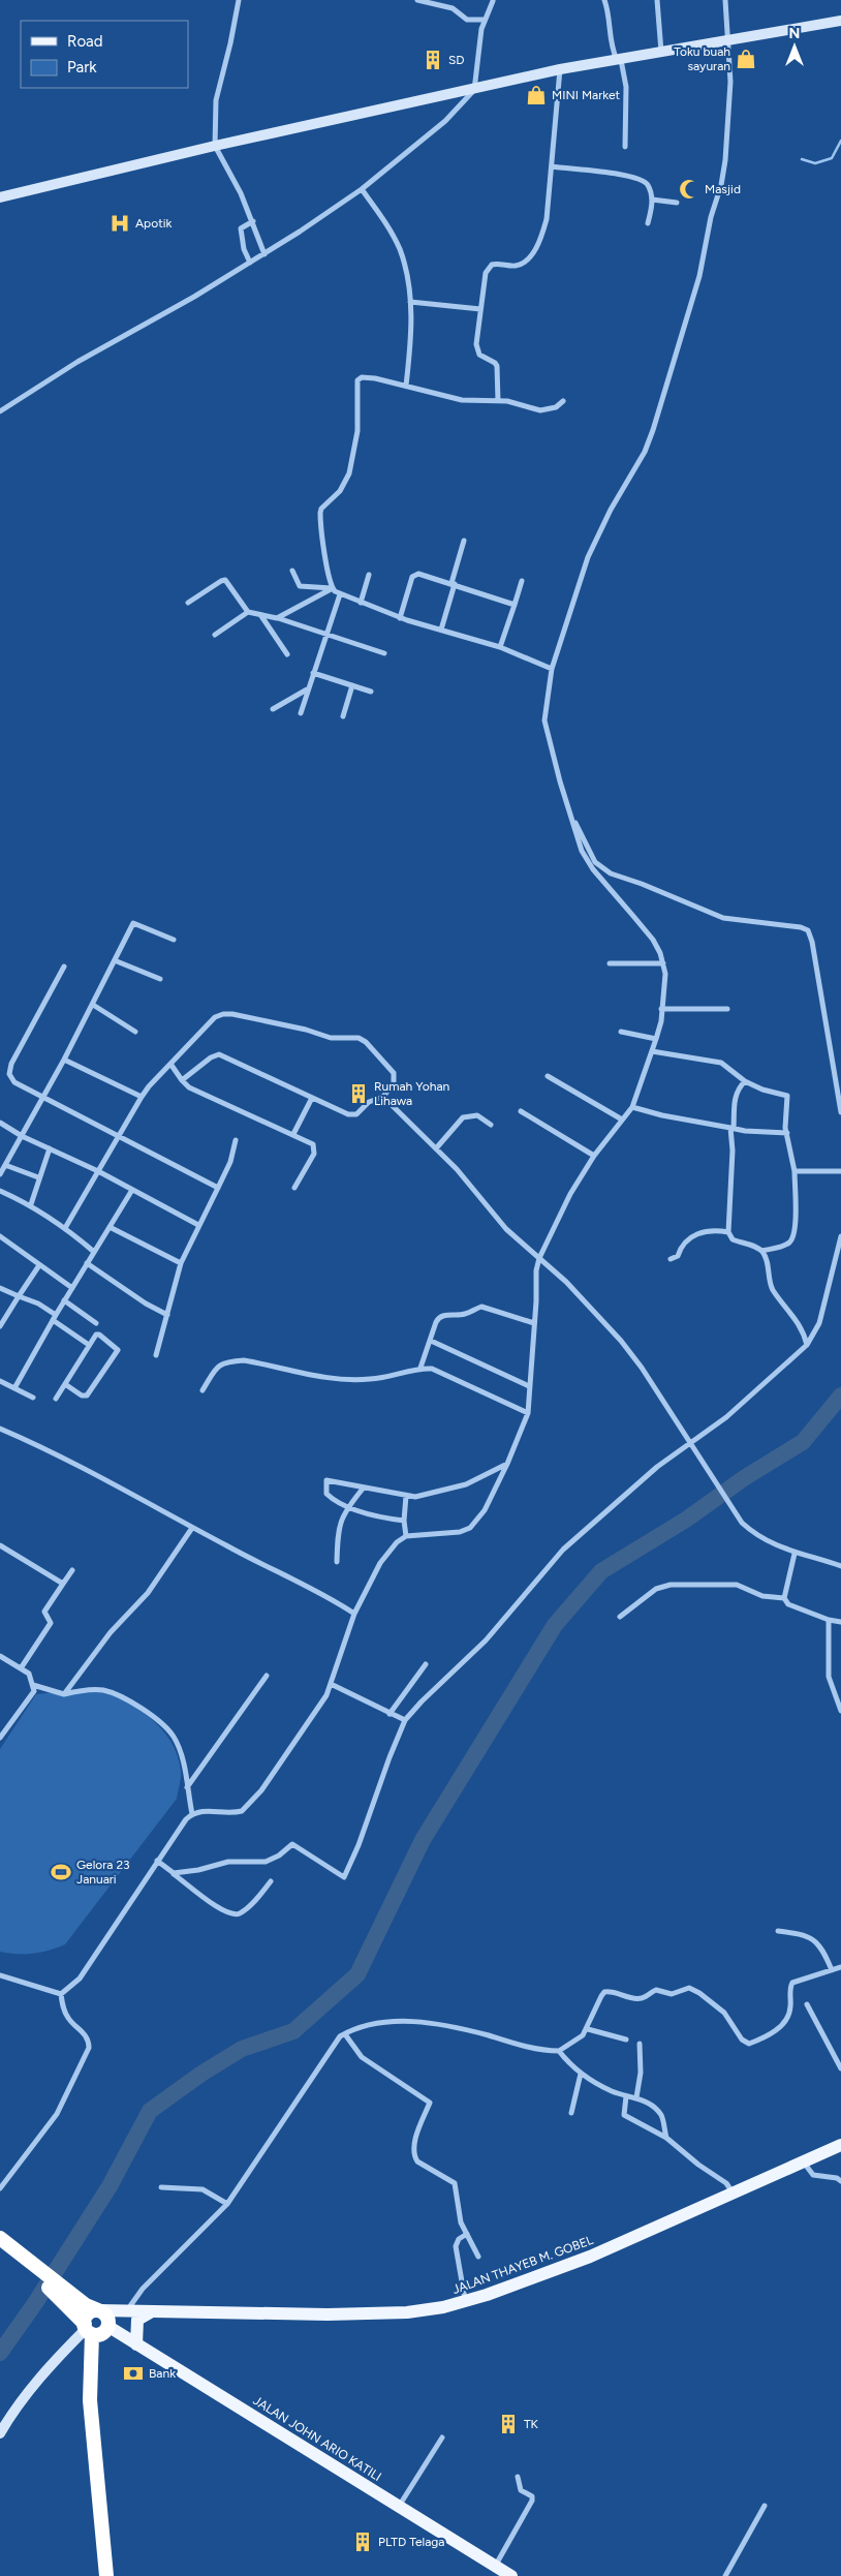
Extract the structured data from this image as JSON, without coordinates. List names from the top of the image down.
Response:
{
  "streets": {
    "main road": ["JALAN THAYEB M. GOBEL", "JALAN JOHN ARIO KATILI"]
  },
  "crossings": [
    ["JALAN THAYEB M. GOBEL", "JALAN JOHN ARIO KATILI"]
  ],
  "places": {
    "shop": ["Toku buah sayuran", "MINI Market"],
    "building": [
      "SD",
      "Rumah Yohan Lihawa",
      "TK",
      "PLTD Telaga"
    ],
    "mosque": ["Masjid"],
    "hospital": ["Apotik"],
    "sports": ["Gelora 23 Januari"],
    "bank": ["Bank"]
  },
  "legend": ["Road", "Park"],
  "north": "top"
}
